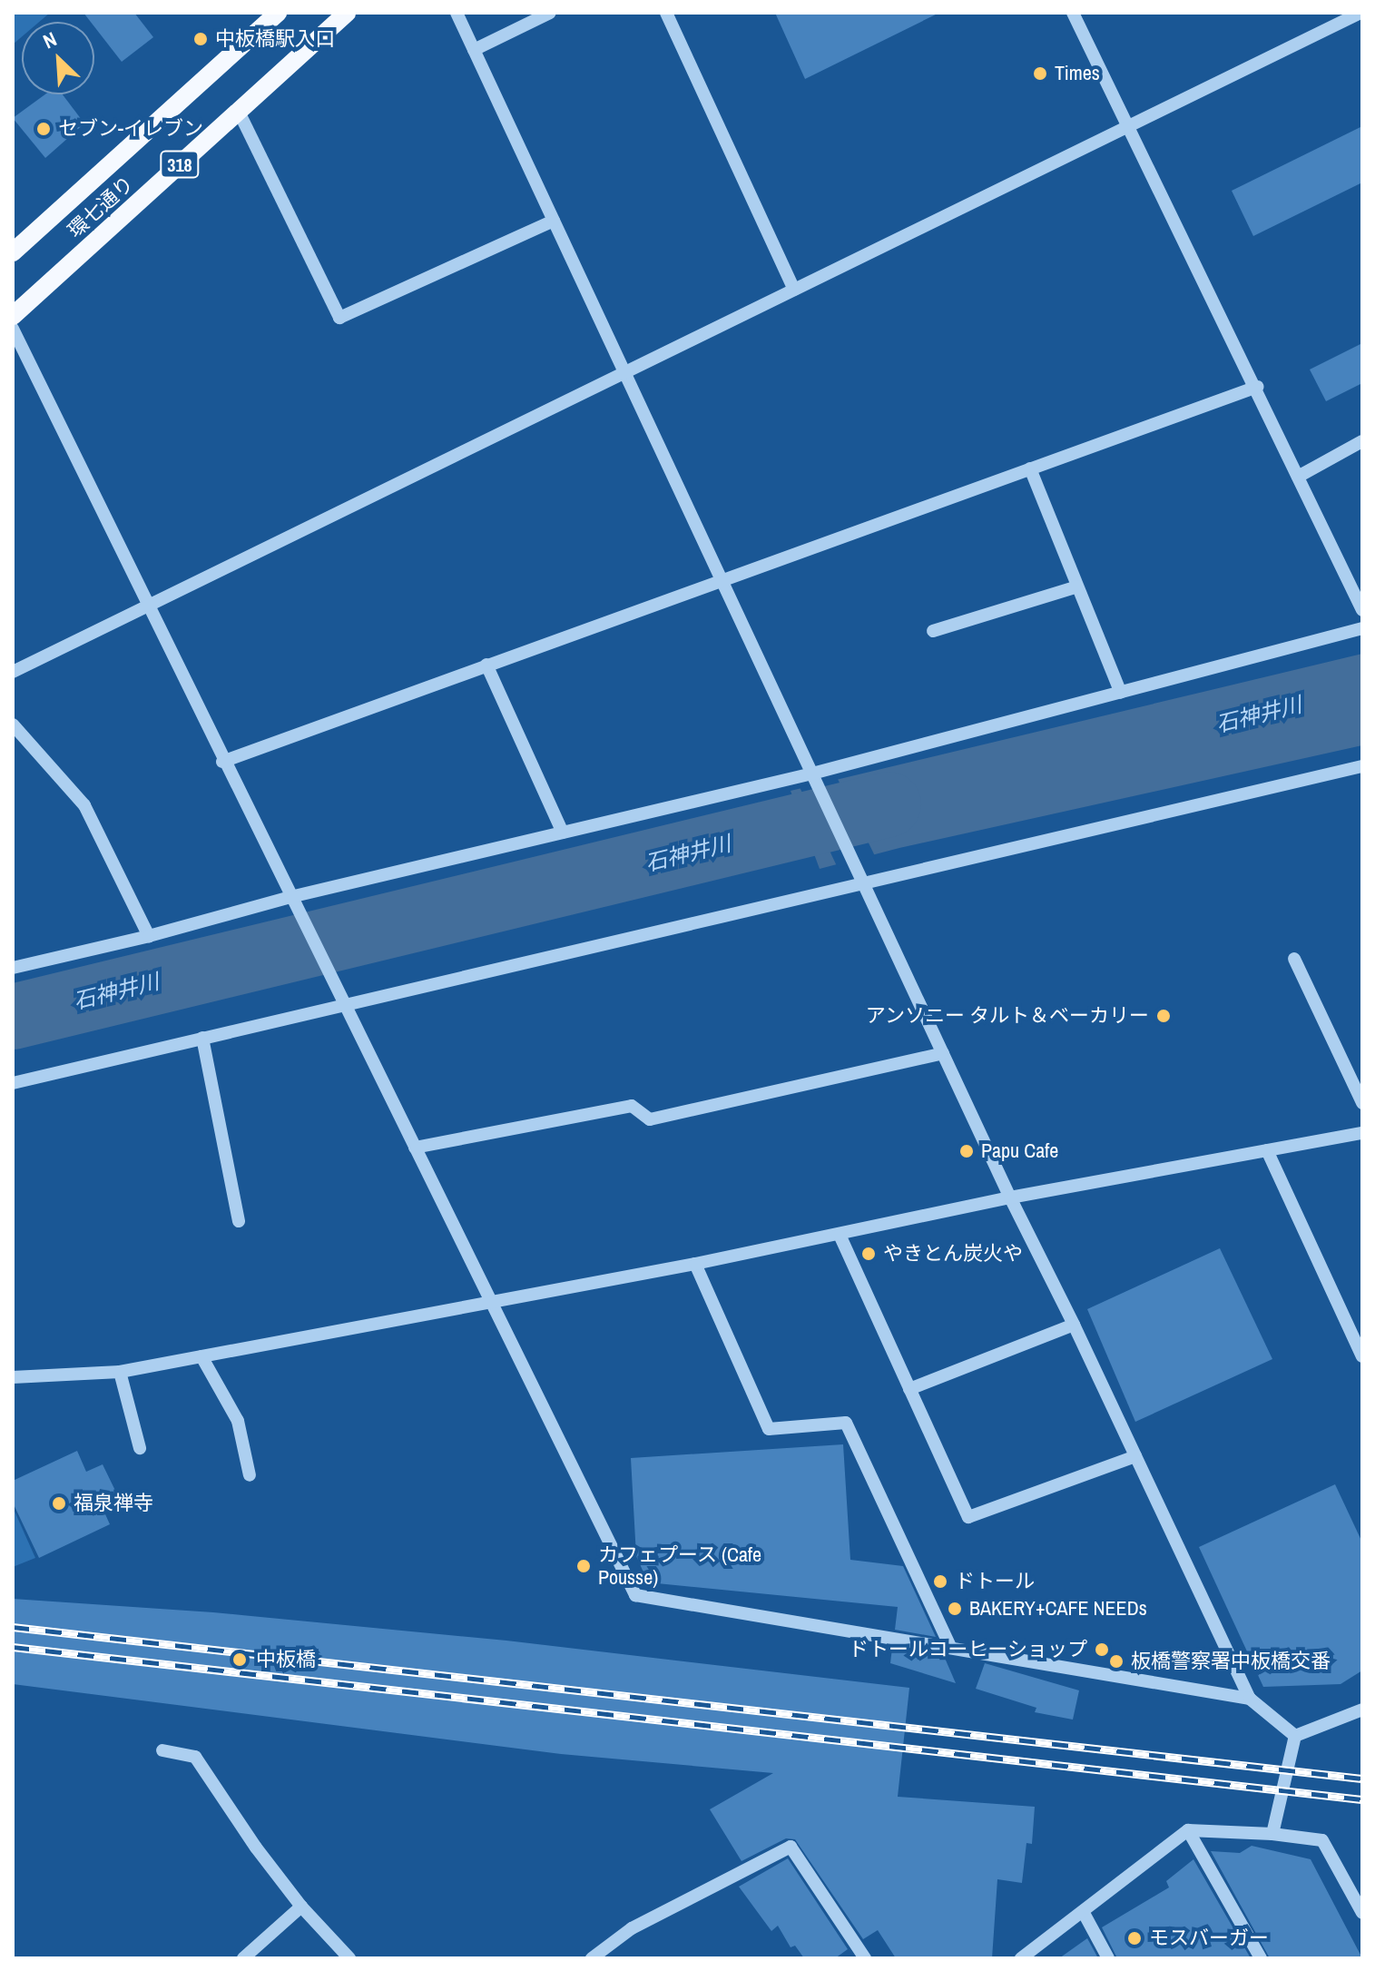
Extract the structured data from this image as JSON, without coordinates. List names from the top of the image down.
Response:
{
  "streets": {
    "main road": ["318", "環七通り"]
  },
  "water": ["石神井川"],
  "places": [
    "中板橋駅入口",
    "Times",
    "セブン-イレブン",
    "アンソニー タルト＆ベーカリー",
    "Papu Cafe",
    "やきとん炭火や",
    "福泉禅寺",
    "カフェプース (Cafe Pousse)",
    "ドトール",
    "BAKERY+CAFE NEEDs",
    "ドトールコーヒーショップ",
    "中板橋",
    "板橋警察署中板橋交番",
    "モスバーガー"
  ],
  "north": "top left"
}
